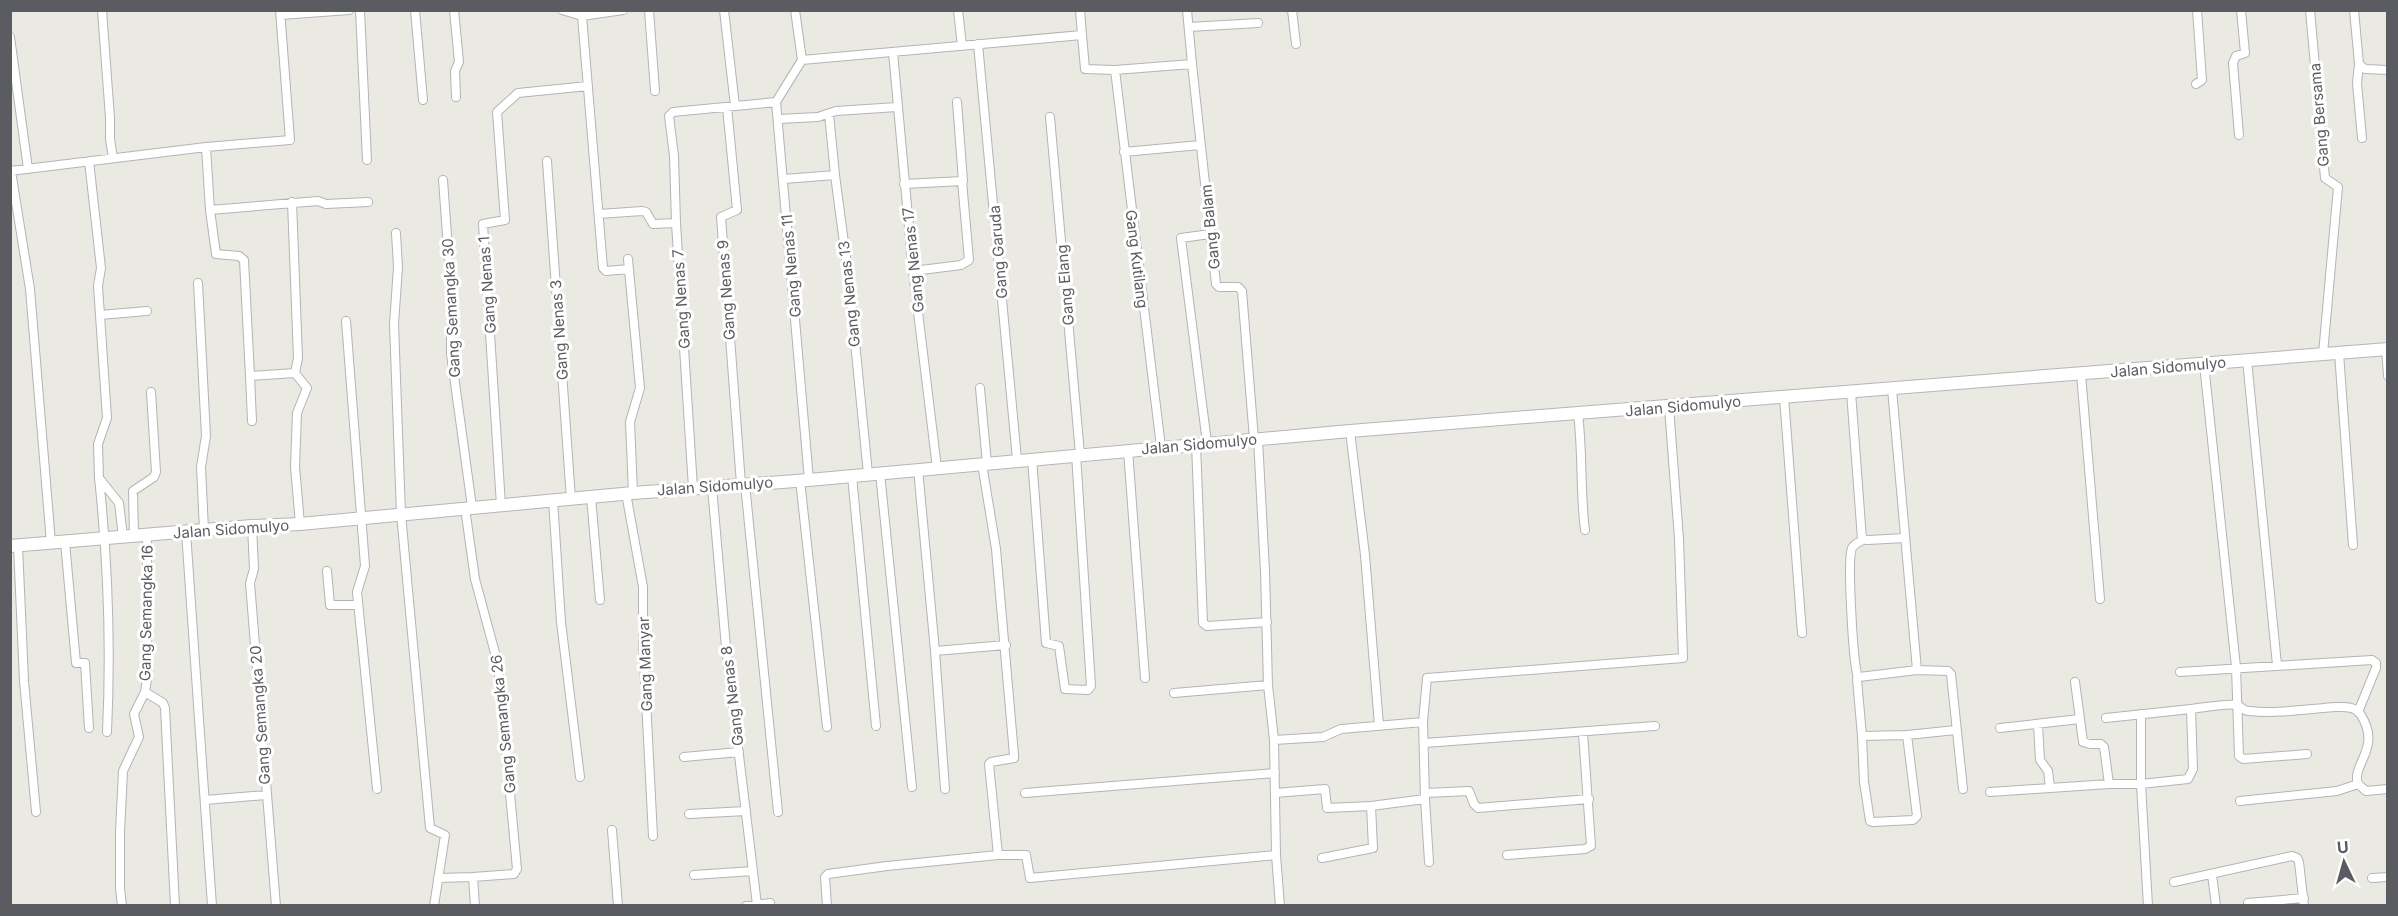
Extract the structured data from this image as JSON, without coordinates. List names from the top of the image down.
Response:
{
  "streets": {
    "street": [
      "Gang Bersama",
      "Gang Balam",
      "Gang Garuda",
      "Gang Kutilang",
      "Gang Nenas 17",
      "Gang Nenas 11",
      "Gang Nenas 1",
      "Gang Elang",
      "Gang Nenas 9",
      "Gang Nenas 13",
      "Gang Nenas 7",
      "Gang Semangka 30",
      "Gang Nenas 3",
      "Jalan Sidomulyo",
      "Gang Semangka 16",
      "Gang Manyar",
      "Gang Nenas 8",
      "Gang Semangka 20",
      "Gang Semangka 26"
    ]
  },
  "crossings": [
    ["Gang Bersama", "Jalan Sidomulyo"],
    ["Gang Balam", "Jalan Sidomulyo"],
    ["Gang Garuda", "Jalan Sidomulyo"],
    ["Gang Kutilang", "Jalan Sidomulyo"],
    ["Gang Nenas 17", "Jalan Sidomulyo"],
    ["Gang Nenas 11", "Jalan Sidomulyo"],
    ["Gang Nenas 1", "Jalan Sidomulyo"],
    ["Gang Elang", "Jalan Sidomulyo"],
    ["Gang Nenas 9", "Gang Nenas 7"],
    ["Gang Nenas 9", "Jalan Sidomulyo"],
    ["Gang Nenas 13", "Jalan Sidomulyo"],
    ["Gang Nenas 7", "Jalan Sidomulyo"],
    ["Gang Semangka 30", "Jalan Sidomulyo"],
    ["Gang Semangka 30", "Gang Semangka 26"],
    ["Gang Nenas 3", "Jalan Sidomulyo"],
    ["Jalan Sidomulyo", "Gang Semangka 16"],
    ["Jalan Sidomulyo", "Gang Manyar"],
    ["Jalan Sidomulyo", "Gang Nenas 8"],
    ["Jalan Sidomulyo", "Gang Semangka 20"],
    ["Jalan Sidomulyo", "Gang Semangka 26"]
  ],
  "north": "top"
}
